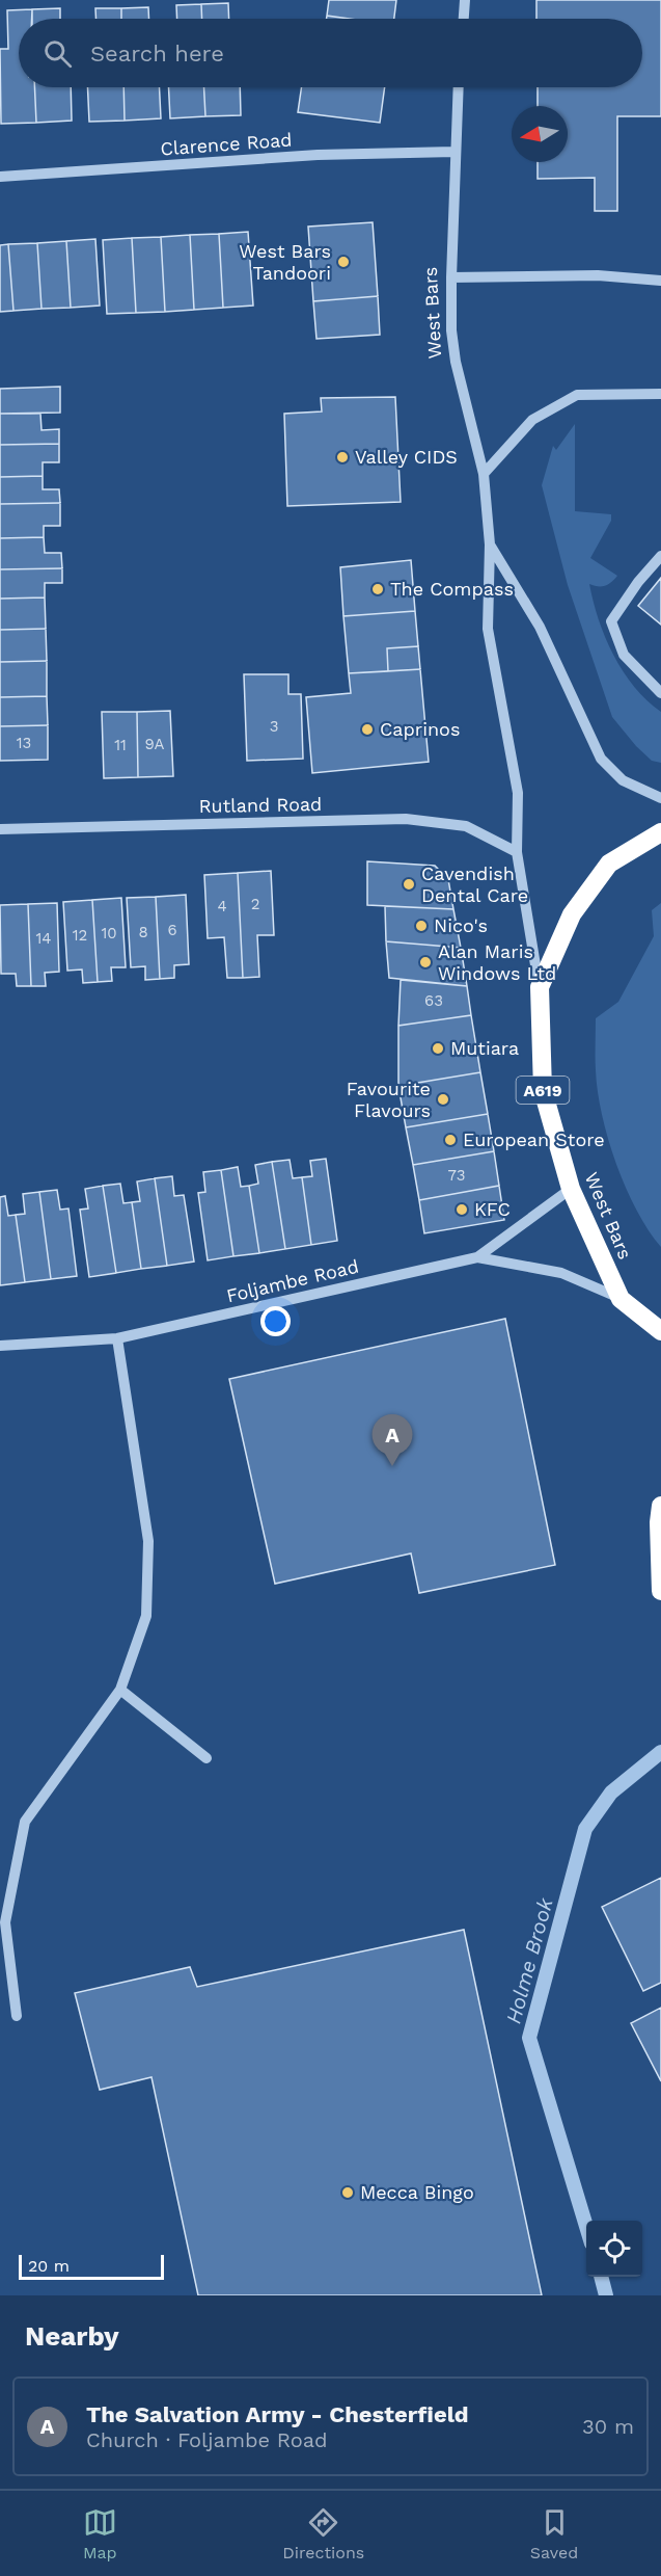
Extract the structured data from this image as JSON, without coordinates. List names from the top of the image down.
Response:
{
  "streets": {
    "highway": ["West Bars", "A619"],
    "street": ["Clarence Road", "Rutland Road", "Foljambe Road"]
  },
  "crossings": [
    ["Clarence Road", "West Bars"],
    ["West Bars", "Rutland Road"],
    ["West Bars", "Foljambe Road"]
  ],
  "water": ["Holme Brook"],
  "places": [
    "West Bars Tandoori",
    "Valley CIDS",
    "The Compass",
    "Caprinos",
    "Cavendish Dental Care",
    "Nico's",
    "Alan Maris Windows Ltd",
    "Mutiara",
    "Favourite Flavours",
    "European Store",
    "KFC",
    "Mecca Bingo"
  ],
  "house_numbers": [
    "3",
    "13",
    "9A",
    "11",
    "2",
    "4",
    "6",
    "8",
    "10",
    "12",
    "14",
    "63",
    "73"
  ],
  "scale_bar": "20 m",
  "north": "left",
  "page": {
    "search": "Search here",
    "pins": "A",
    "scale": "20 m",
    "heading": "Nearby",
    "list": [
      {
        "mark": "A",
        "name": "The Salvation Army - Chesterfield",
        "note": "Church · Foljambe Road",
        "value": "30 m"
      }
    ],
    "nav": ["Map", "Directions", "Saved"]
  }
}
